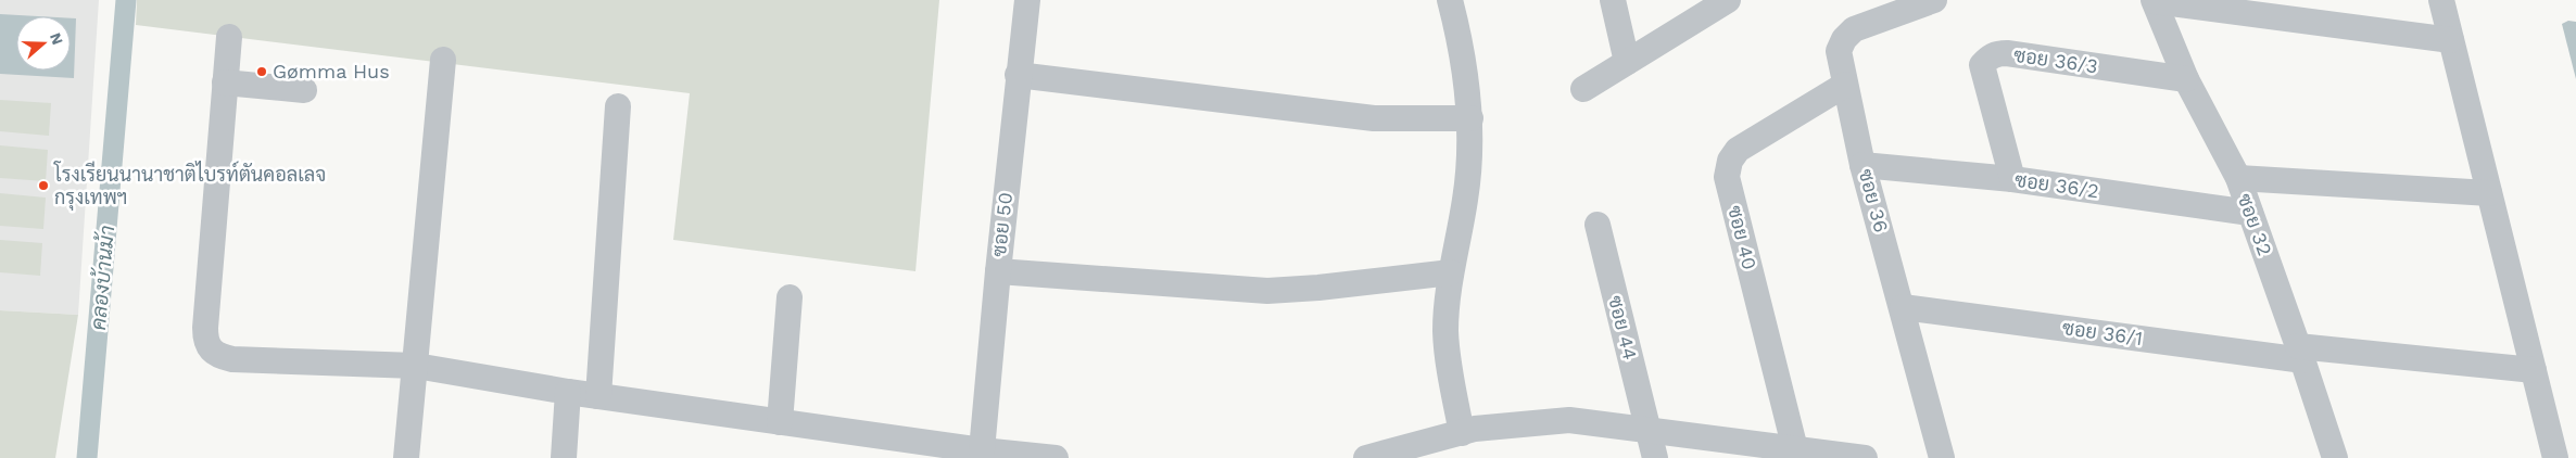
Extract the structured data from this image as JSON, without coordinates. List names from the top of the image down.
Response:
{
  "streets": {
    "street": [
      "ซอย 36/3",
      "ซอย 36/2",
      "ซอย 36",
      "ซอย 50",
      "ซอย 32",
      "ซอย 40",
      "ซอย 44",
      "ซอย 36/1"
    ]
  },
  "crossings": [
    ["ซอย 36/3", "ซอย 36/2"],
    ["ซอย 36/3", "ซอย 32"],
    ["ซอย 36/2", "ซอย 36"],
    ["ซอย 36/2", "ซอย 32"],
    ["ซอย 36", "ซอย 40"],
    ["ซอย 36", "ซอย 36/1"],
    ["ซอย 32", "ซอย 36/1"]
  ],
  "water": ["คลองบ้านม้า"],
  "places": ["Gømma Hus", "โรงเรียนนานาชาติไบรท์ตันคอลเลจ กรุงเทพฯ"],
  "north": "right"
}
